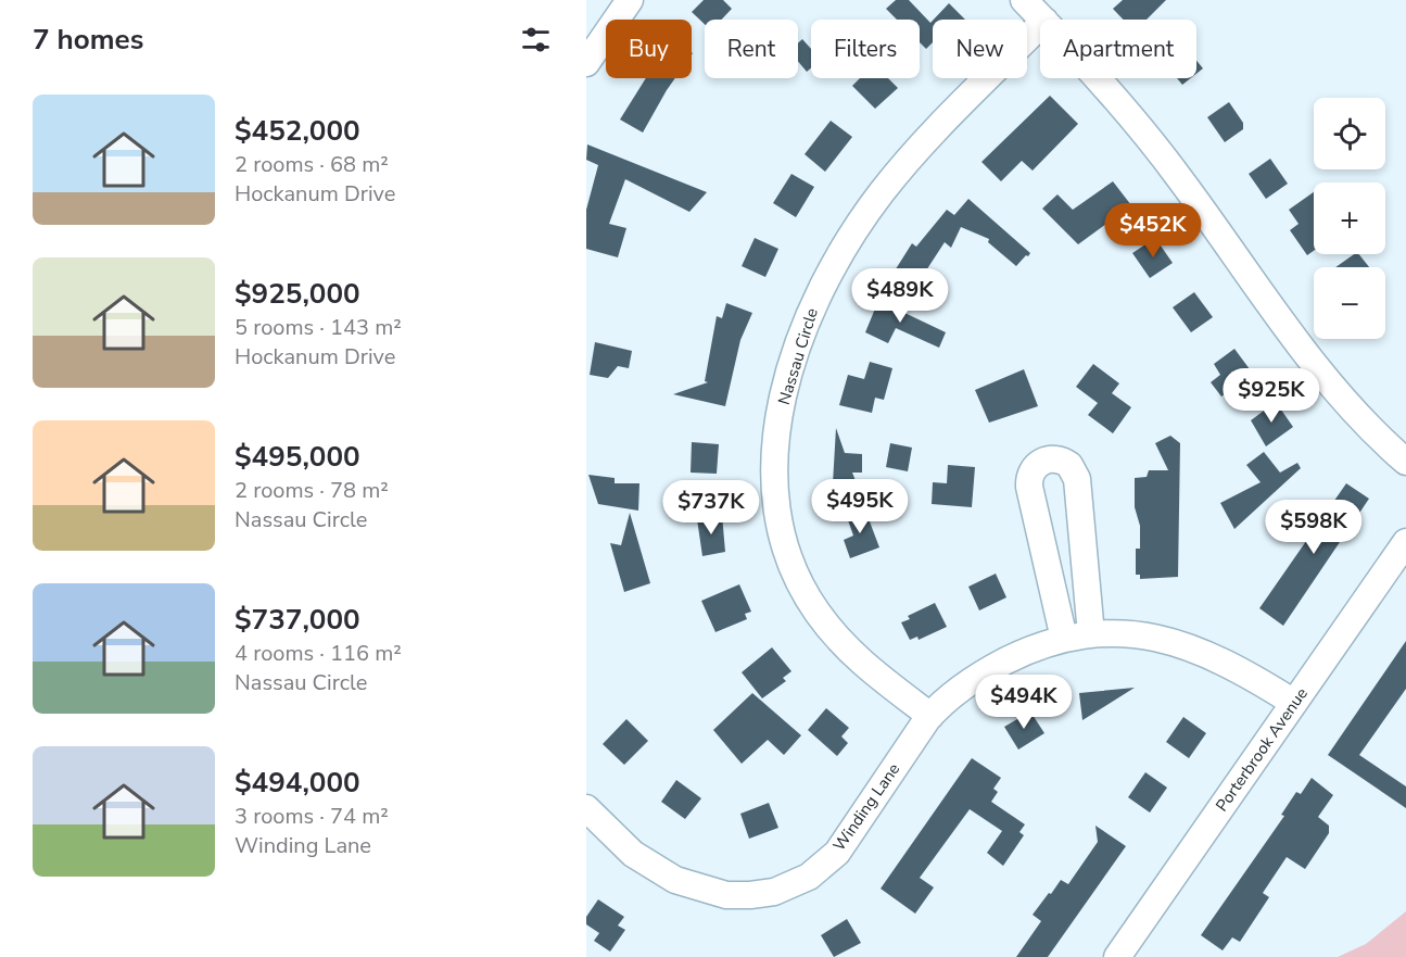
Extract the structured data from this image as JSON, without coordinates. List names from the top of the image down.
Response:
{
  "streets": {
    "street": ["Nassau Circle", "Porterbrook Avenue", "Winding Lane"]
  },
  "crossings": [
    ["Nassau Circle", "Winding Lane"],
    ["Porterbrook Avenue", "Winding Lane"]
  ],
  "page": {
    "heading": "7 homes",
    "chip": [
      "Buy",
      "Rent",
      "Filters",
      "New",
      "Apartment"
    ],
    "list": [
      {
        "name": "$452,000",
        "note": "2 rooms · 68 m² · Hockanum Drive"
      },
      {
        "name": "$925,000",
        "note": "5 rooms · 143 m² · Hockanum Drive"
      },
      {
        "name": "$495,000",
        "note": "2 rooms · 78 m² · Nassau Circle"
      },
      {
        "name": "$737,000",
        "note": "4 rooms · 116 m² · Nassau Circle"
      },
      {
        "name": "$494,000",
        "note": "3 rooms · 74 m² · Winding Lane"
      }
    ],
    "map_buttons": ["+", "−"],
    "price": [
      "$452K",
      "$489K",
      "$925K",
      "$495K",
      "$737K",
      "$598K",
      "$494K"
    ]
  }
}
